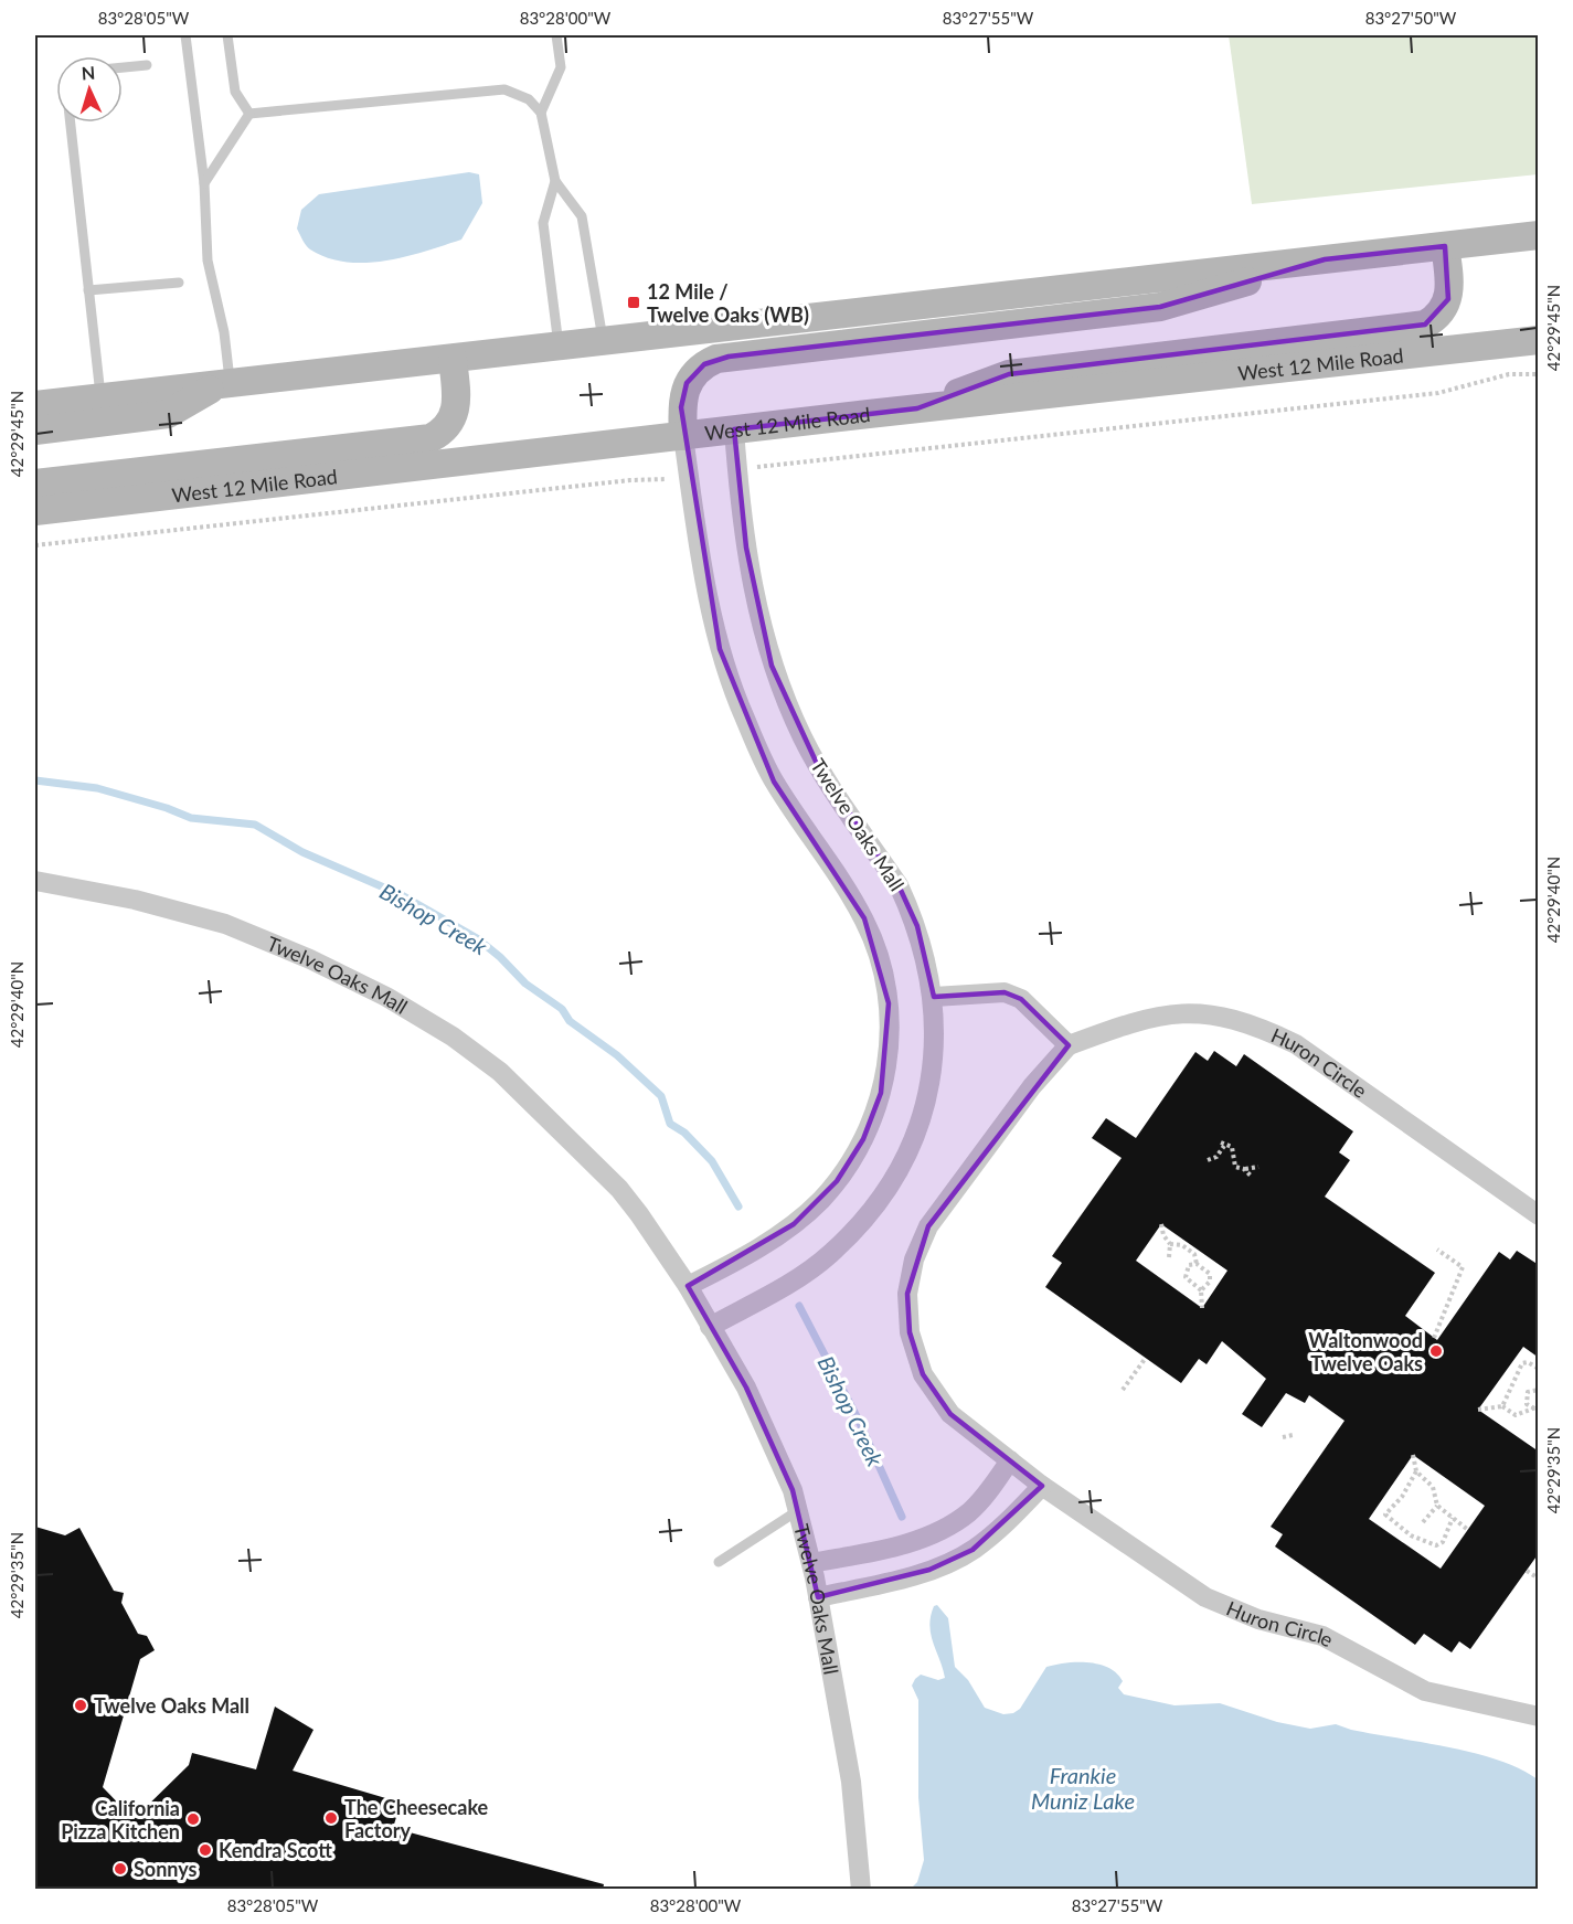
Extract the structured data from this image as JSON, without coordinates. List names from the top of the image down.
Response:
{
  "streets": {
    "main road": ["West 12 Mile Road"],
    "street": ["Twelve Oaks Mall", "Huron Circle"]
  },
  "crossings": [
    ["West 12 Mile Road", "Twelve Oaks Mall"]
  ],
  "water": ["Bishop Creek", "Frankie Muniz Lake"],
  "places": {
    "transit": ["12 Mile / Twelve Oaks (WB)"],
    "other": [
      "Waltonwood Twelve Oaks",
      "Twelve Oaks Mall",
      "The Cheesecake Factory",
      "California Pizza Kitchen",
      "Kendra Scott",
      "Sonnys"
    ]
  },
  "north": "top",
  "coordinates": [
    "83°28'05\"W",
    "83°28'00\"W",
    "83°27'55\"W",
    "83°27'50\"W",
    "42°29'45\"N",
    "42°29'40\"N",
    "42°29'35\"N"
  ]
}
